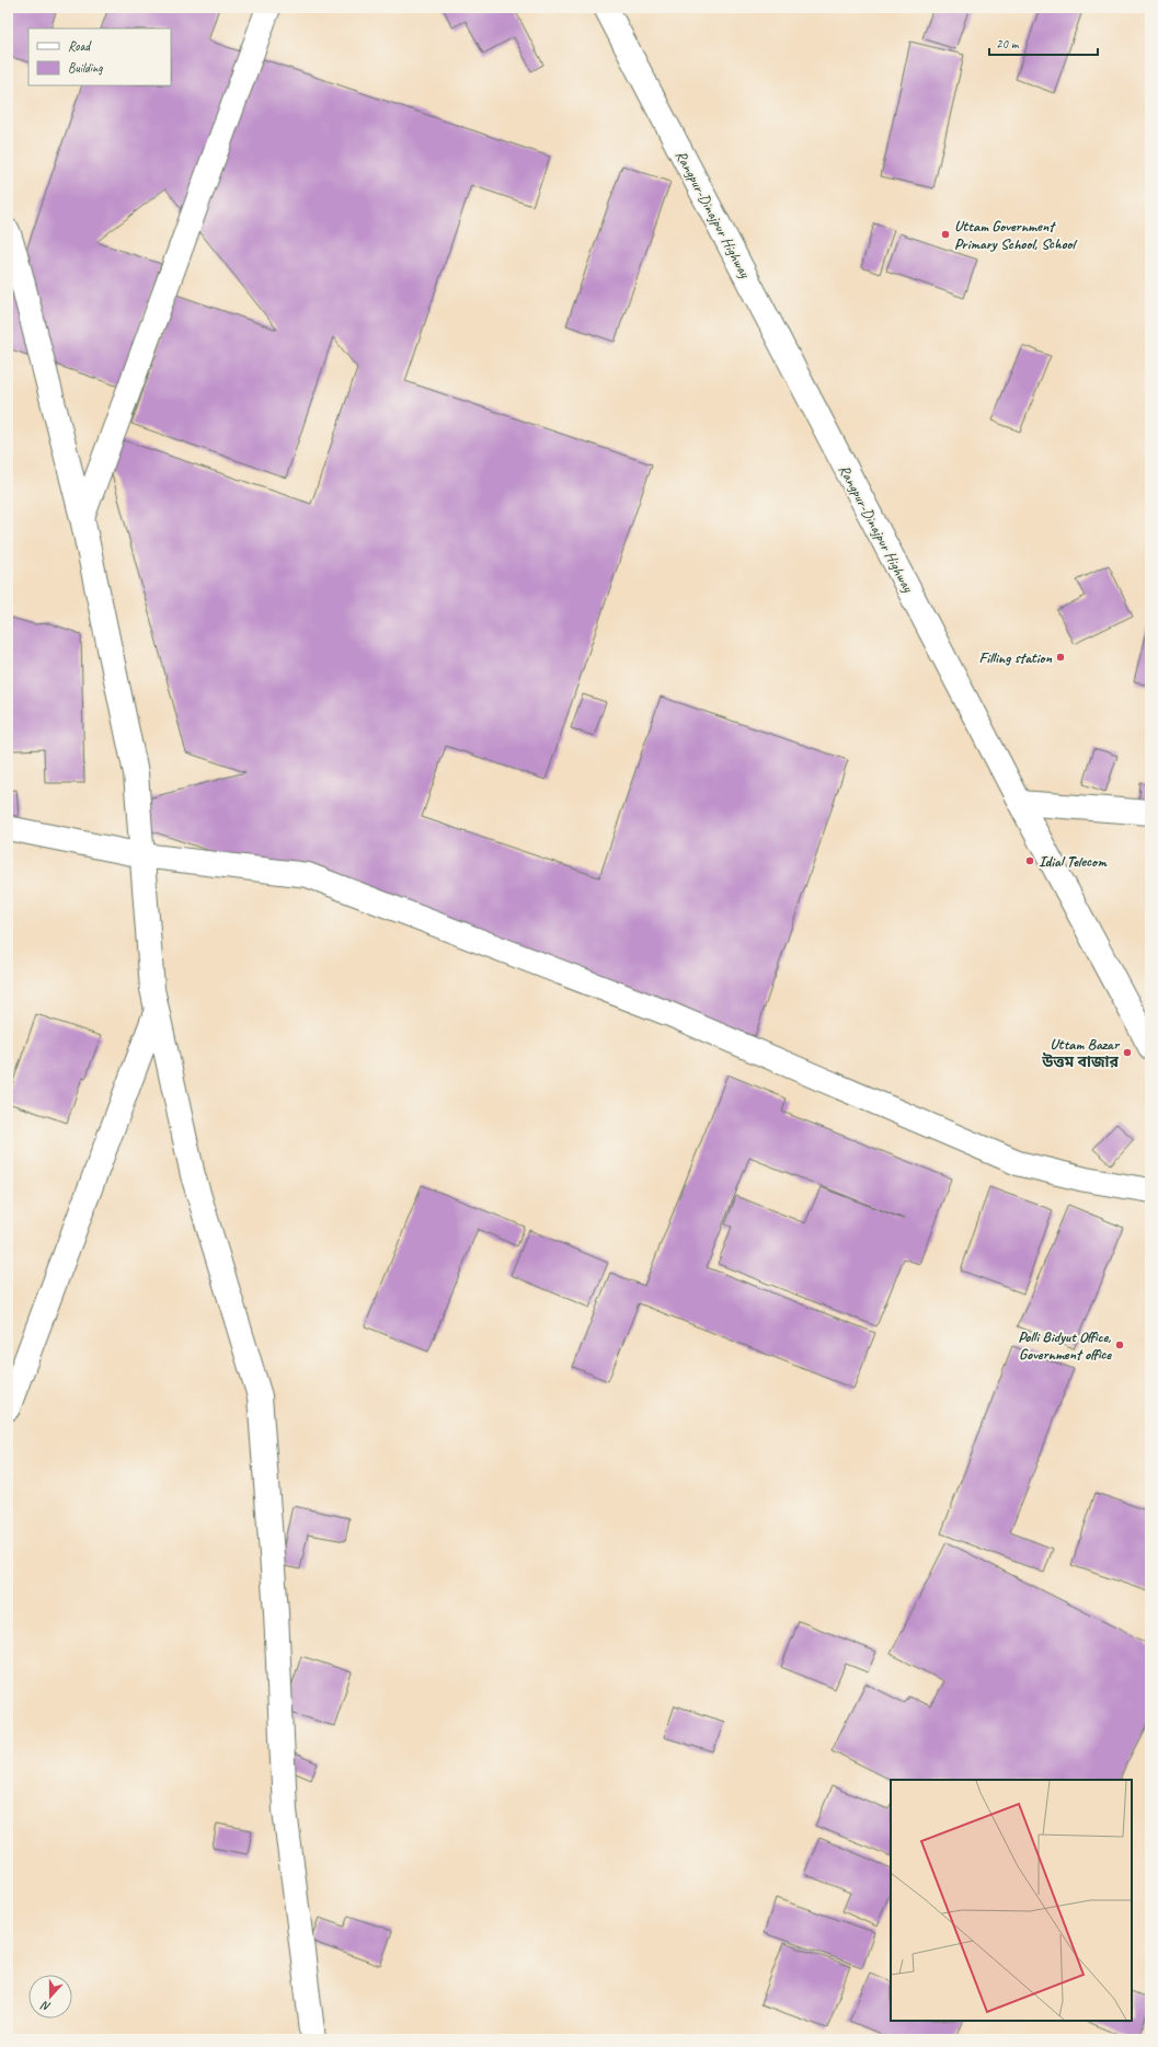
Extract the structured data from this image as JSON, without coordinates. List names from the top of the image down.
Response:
{
  "streets": {
    "main road": ["Rangpur-Dinajpur Highway"]
  },
  "places": [
    "Uttam Government Primary School, School",
    "Filling station",
    "Idial Telecom",
    "Uttam Bazar উত্তম বাজার",
    "Polli Bidyut Office, Government office"
  ],
  "legend": ["Road", "Building"],
  "scale_bar": "20 m",
  "north": "bottom"
}
